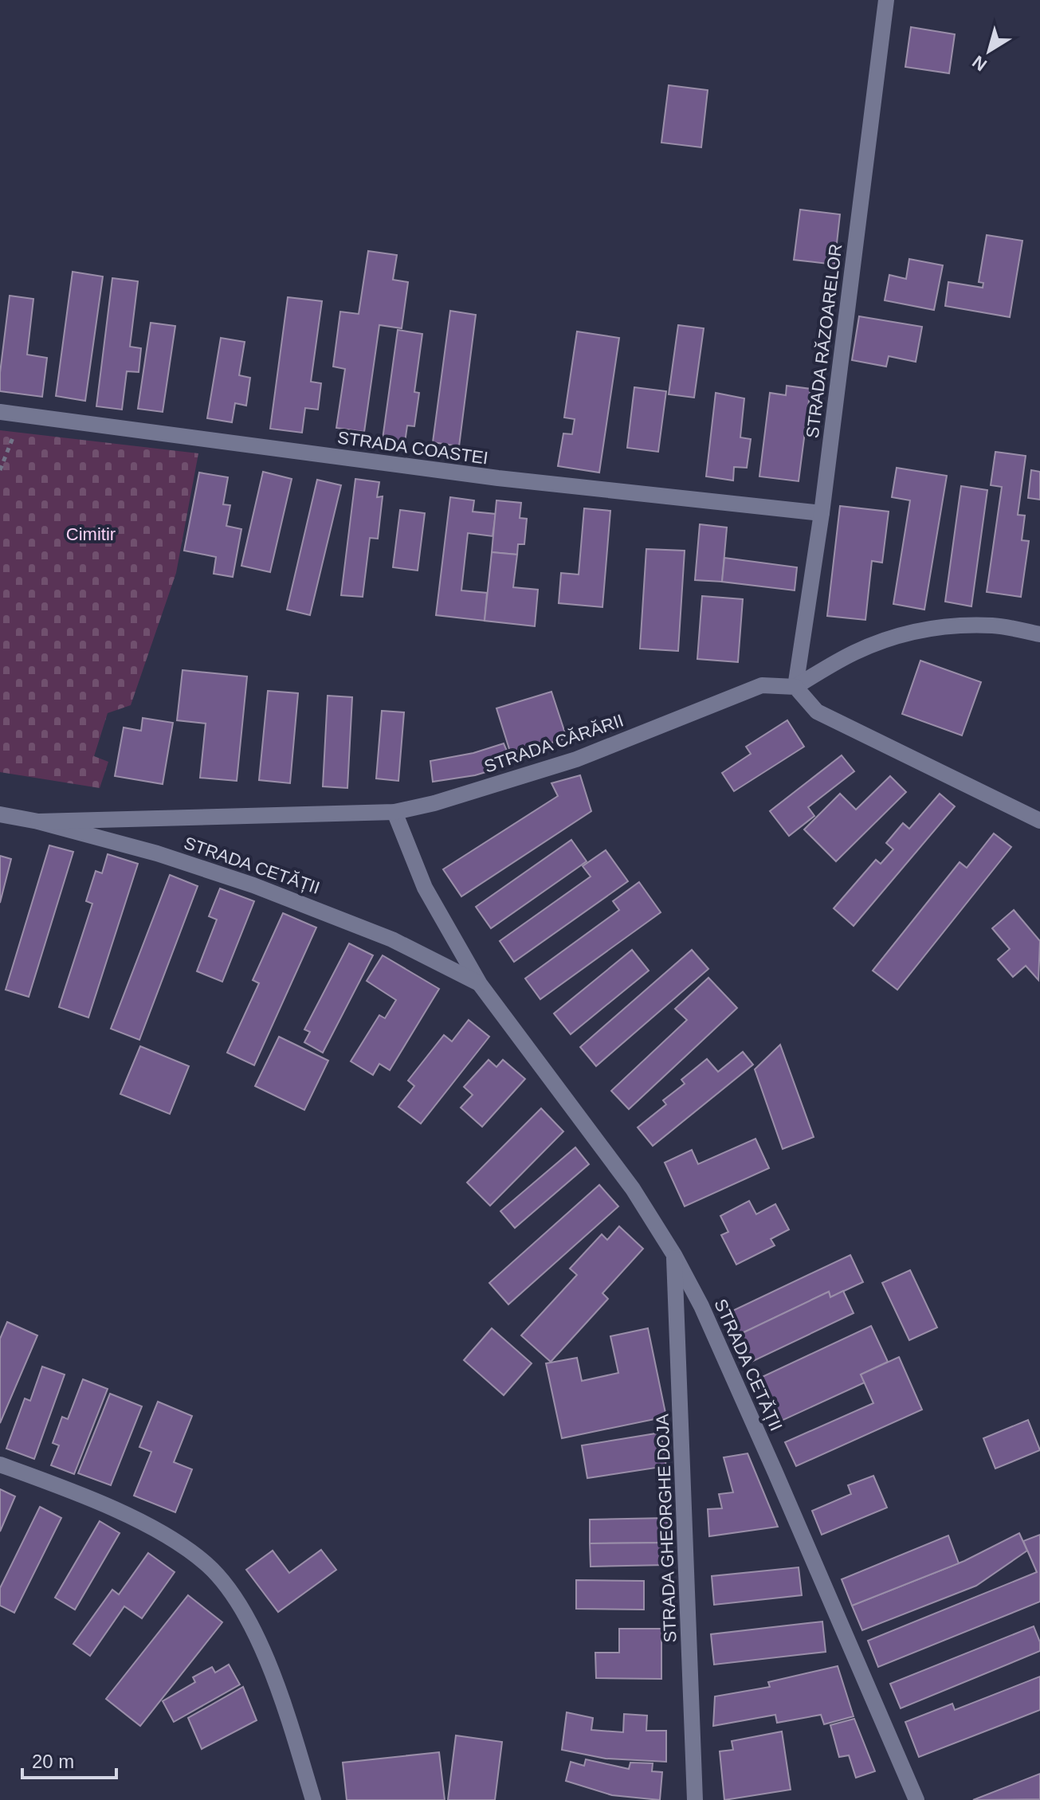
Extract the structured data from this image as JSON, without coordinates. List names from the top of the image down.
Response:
{
  "streets": {
    "street": [
      "STRADA RĂZOARELOR",
      "STRADA COASTEI",
      "STRADA CĂRĂRII",
      "STRADA CETĂȚII",
      "STRADA GHEORGHE DOJA"
    ]
  },
  "crossings": [
    ["STRADA RĂZOARELOR", "STRADA COASTEI"],
    ["STRADA RĂZOARELOR", "STRADA CĂRĂRII"],
    ["STRADA CĂRĂRII", "STRADA CETĂȚII"],
    ["STRADA CETĂȚII", "STRADA GHEORGHE DOJA"]
  ],
  "parks": ["Cimitir"],
  "scale_bar": "20 m",
  "north": "bottom left"
}
